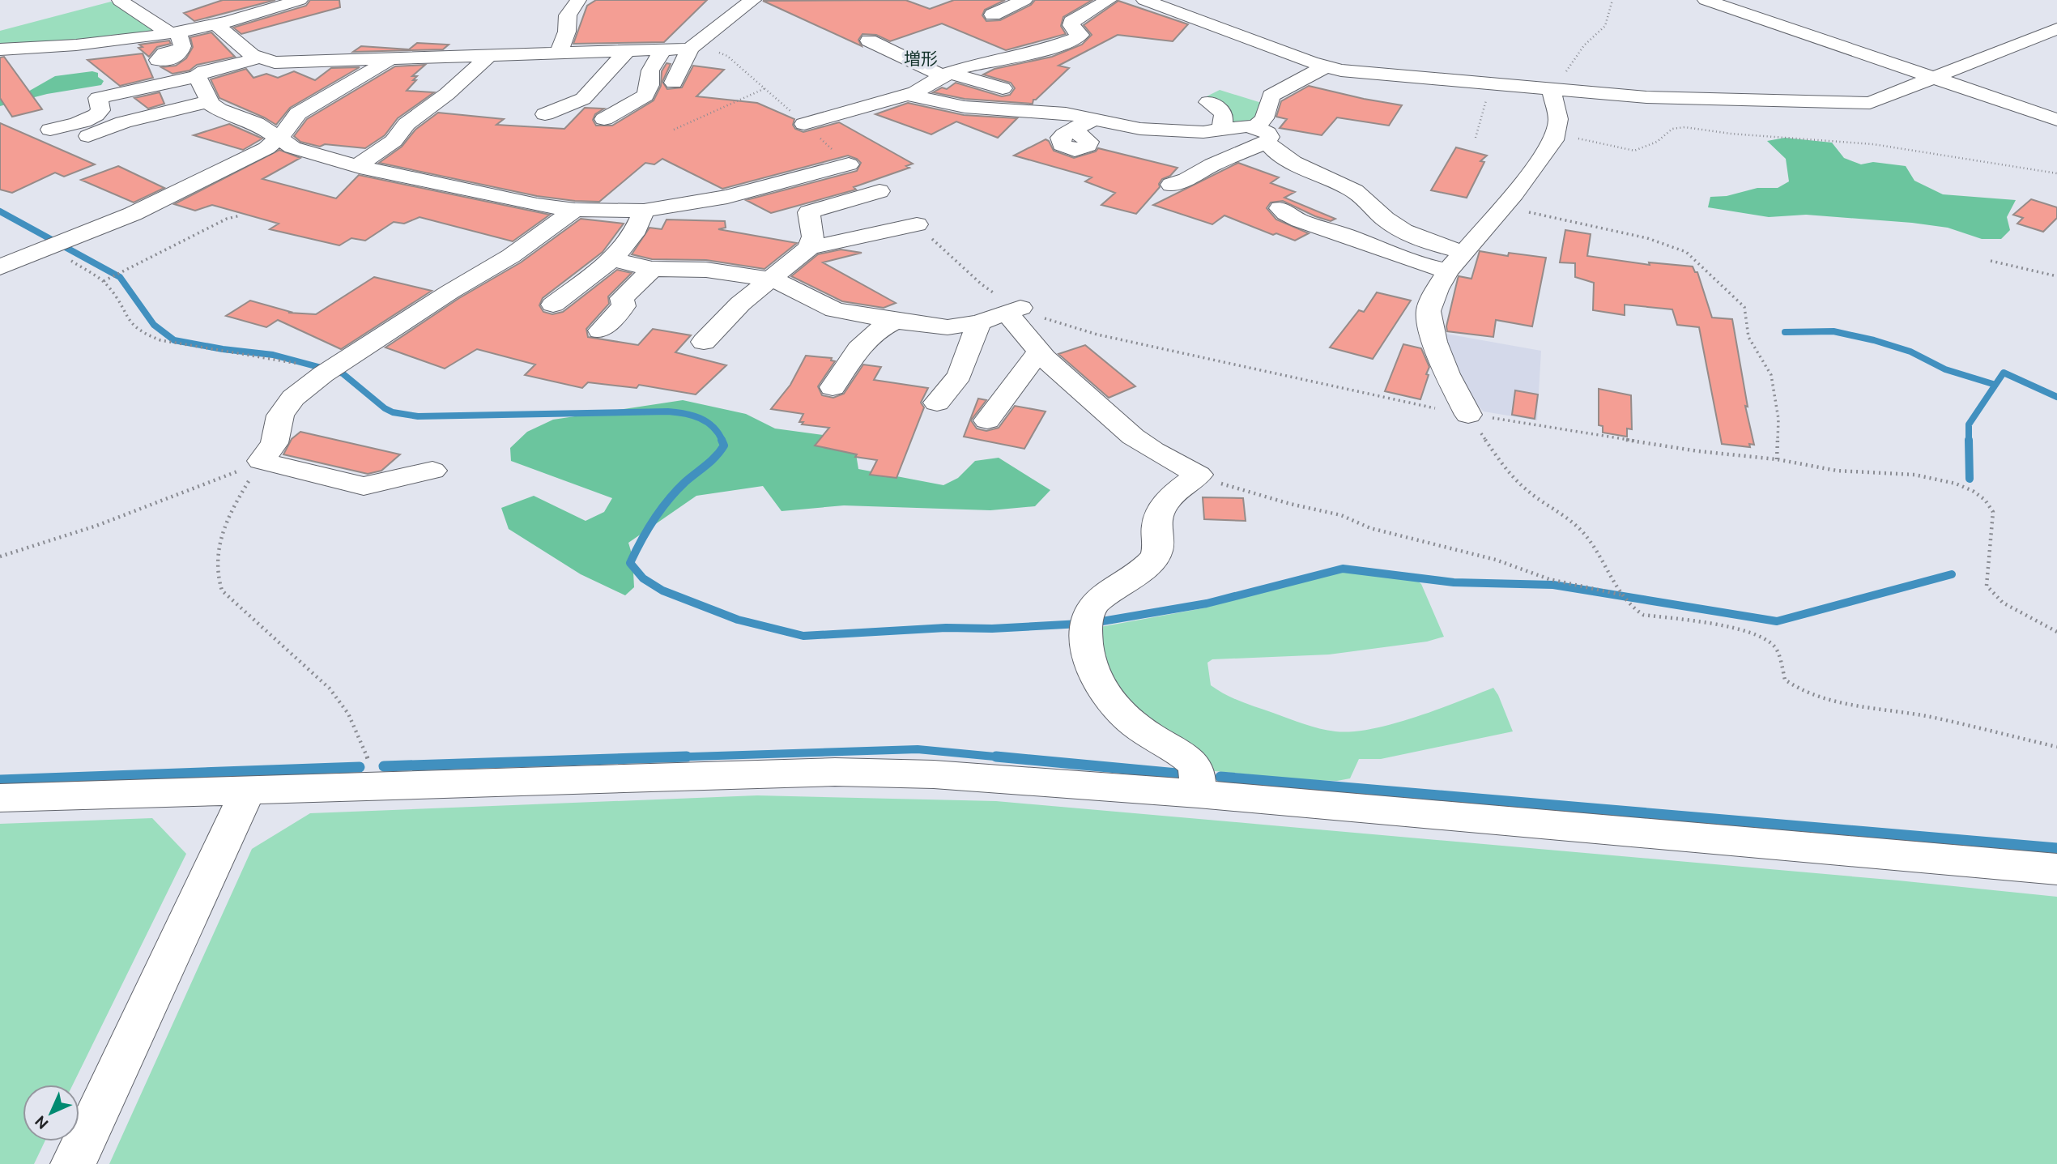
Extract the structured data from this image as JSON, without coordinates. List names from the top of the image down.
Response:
{
  "districts": ["増形"],
  "north": "bottom left"
}
